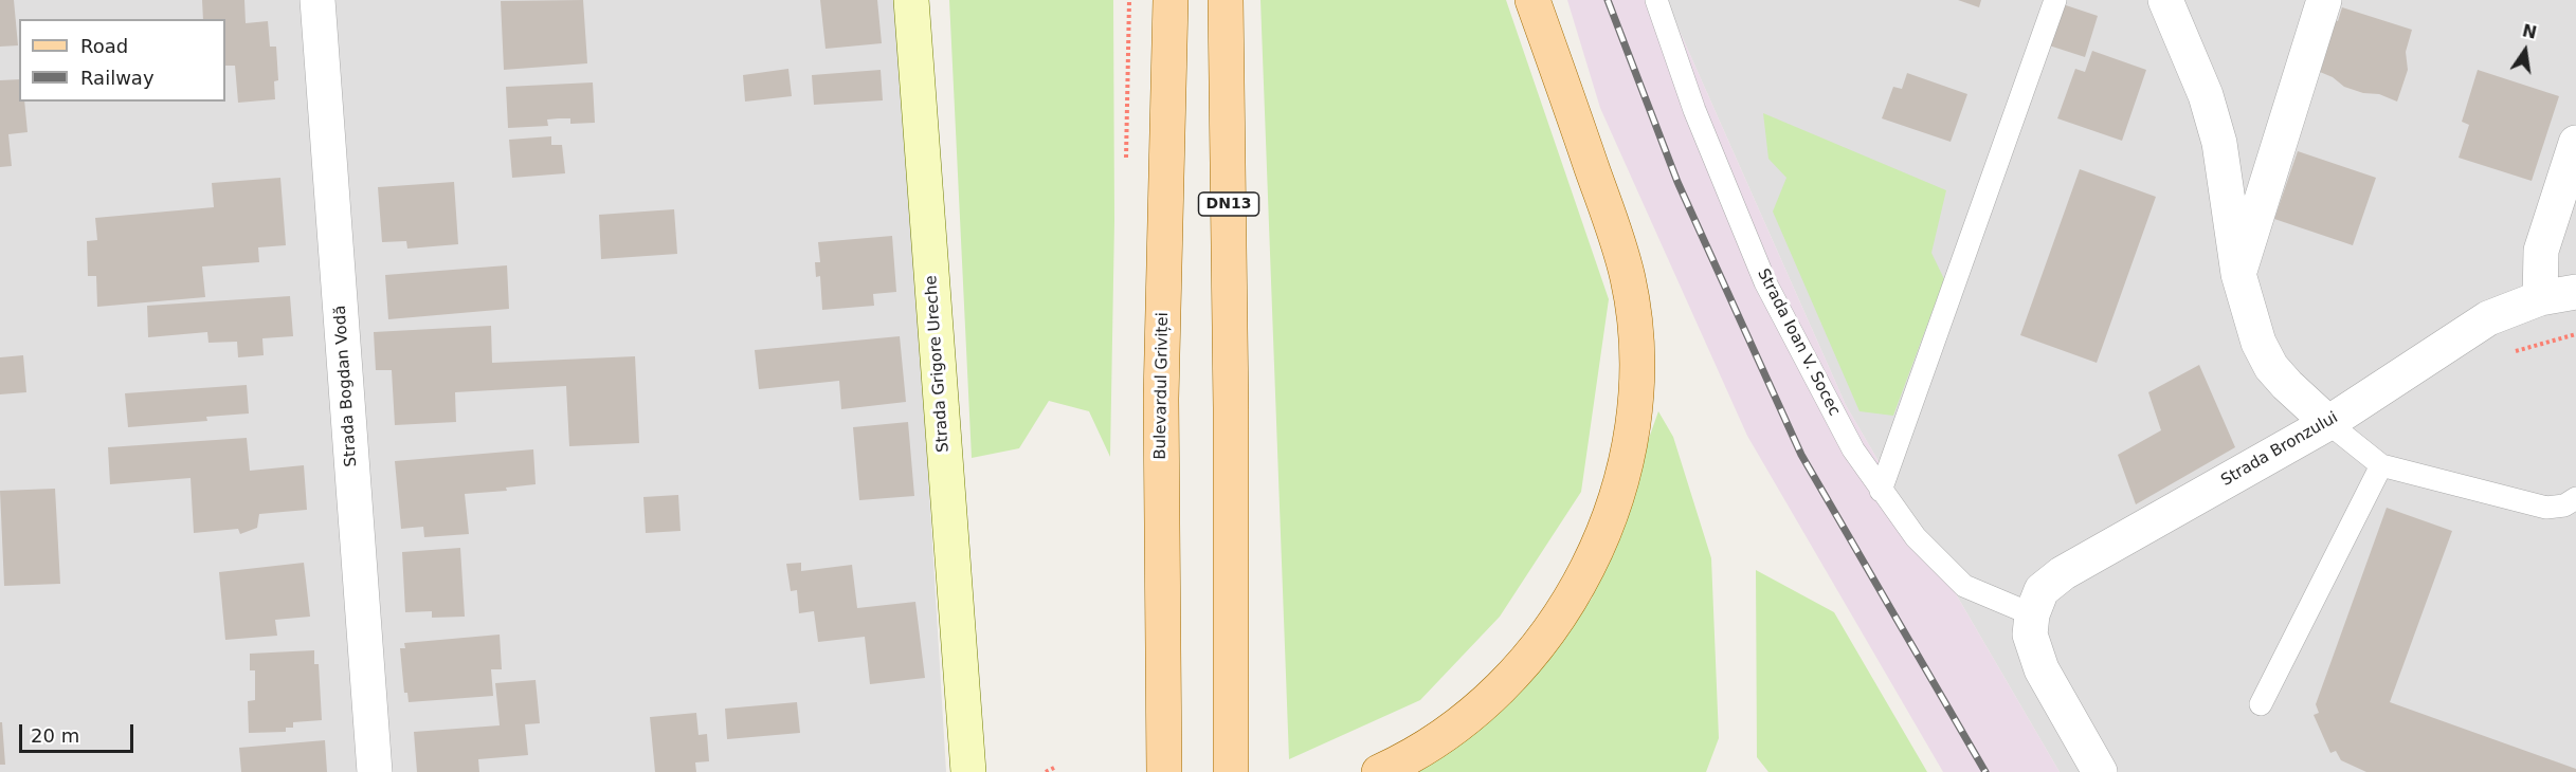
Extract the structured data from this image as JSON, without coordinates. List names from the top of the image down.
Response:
{
  "streets": {
    "main road": ["DN13", "Strada Grigore Ureche", "Bulevardul Griviței"],
    "street": ["Strada Bogdan Vodă", "Strada Bronzului"],
    "lane": ["Strada Ioan V. Socec"]
  },
  "crossings": [
    ["Strada Ioan V. Socec", "Strada Bronzului"]
  ],
  "legend": ["Road", "Railway"],
  "scale_bar": "20 m",
  "north": "top"
}
